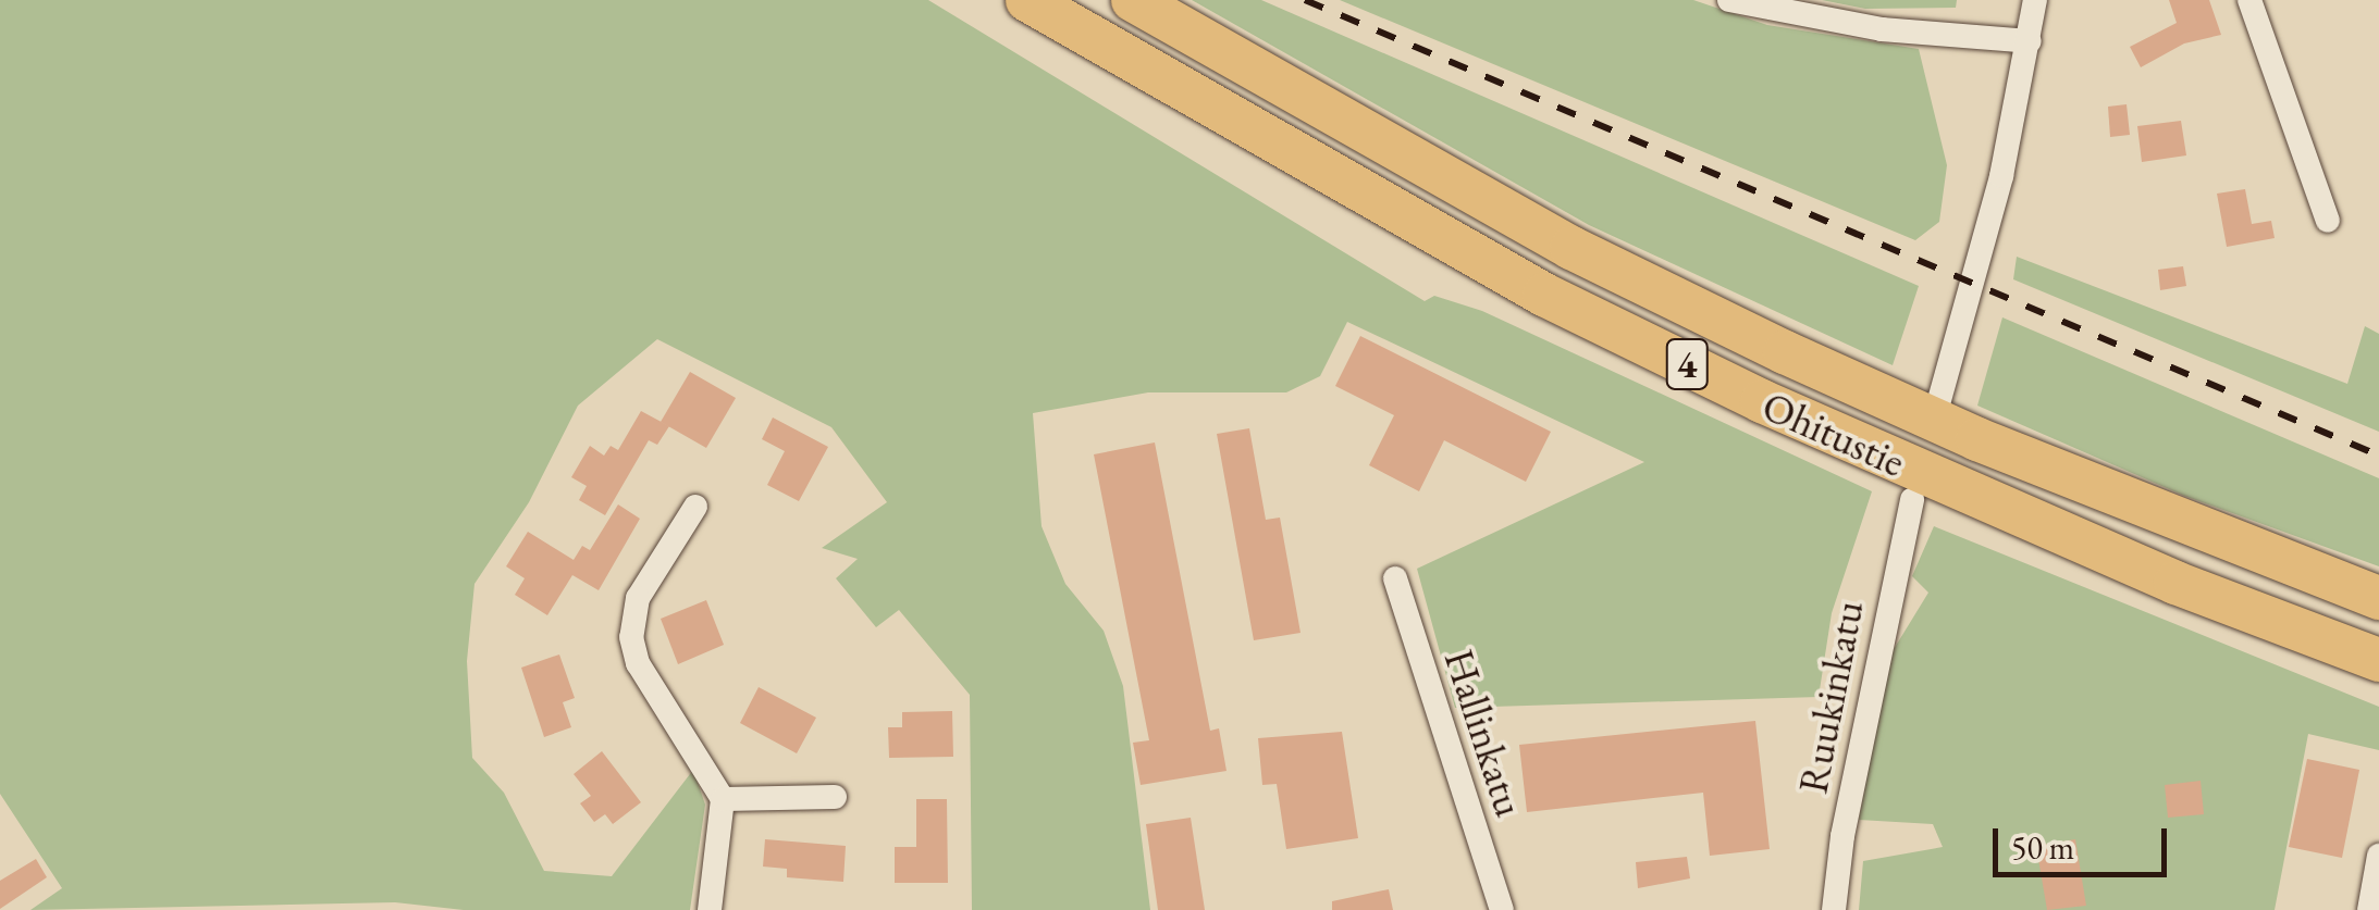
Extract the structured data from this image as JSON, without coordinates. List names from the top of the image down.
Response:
{
  "streets": {
    "highway": ["4", "Ohitustie"],
    "street": ["Ruukinkatu", "Hallinkatu"]
  },
  "scale_bar": "50 m"
}
